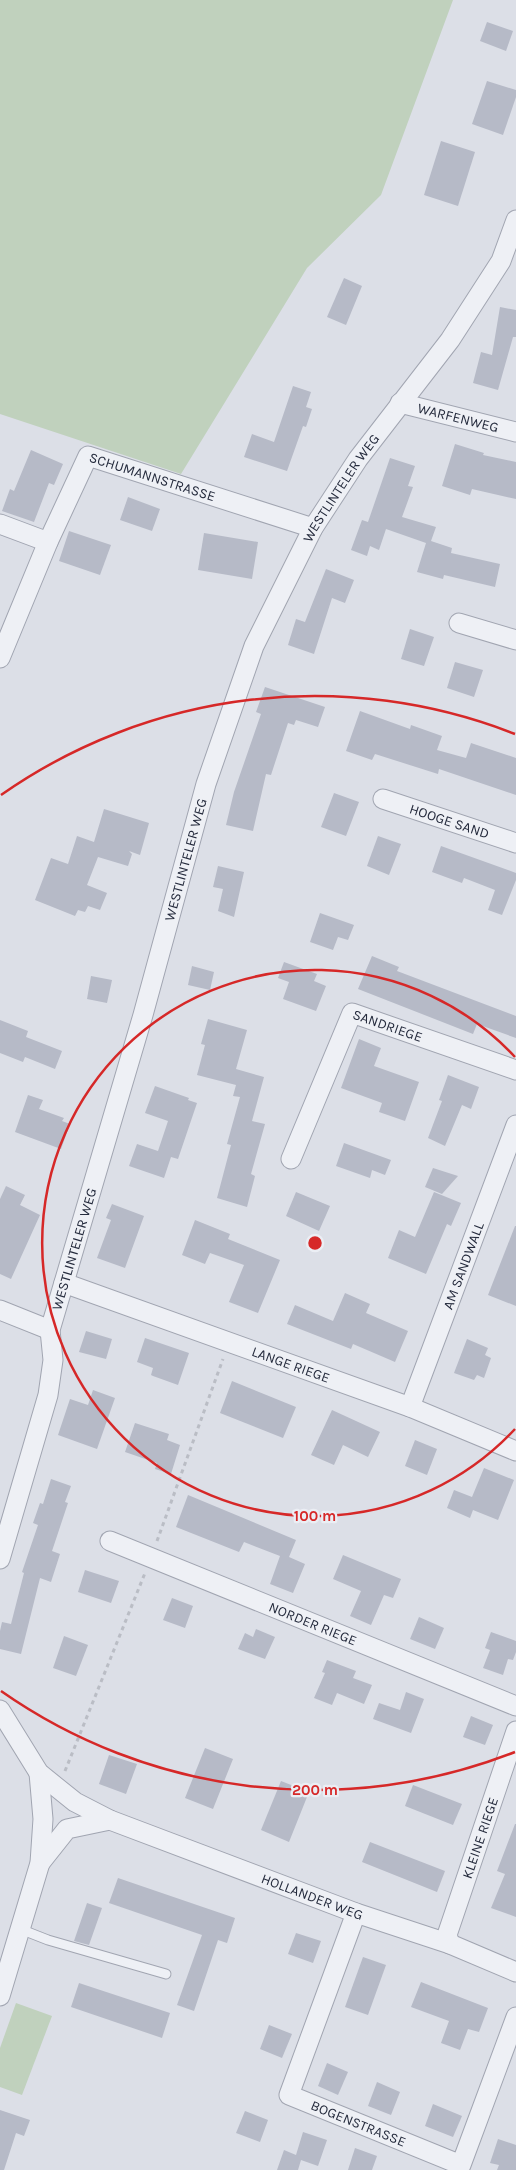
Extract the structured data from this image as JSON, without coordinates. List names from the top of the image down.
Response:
{
  "streets": {
    "street": [
      "WARFENWEG",
      "SCHUMANNSTRASSE",
      "WESTLINTELER WEG",
      "HOOGE SAND",
      "SANDRIEGE",
      "AM SANDWALL",
      "LANGE RIEGE",
      "NORDER RIEGE",
      "KLEINE RIEGE",
      "HOLLANDER WEG",
      "BOGENSTRASSE"
    ]
  },
  "crossings": [
    ["WARFENWEG", "WESTLINTELER WEG"],
    ["SCHUMANNSTRASSE", "WESTLINTELER WEG"],
    ["WESTLINTELER WEG", "LANGE RIEGE"],
    ["AM SANDWALL", "LANGE RIEGE"],
    ["KLEINE RIEGE", "HOLLANDER WEG"],
    ["HOLLANDER WEG", "BOGENSTRASSE"]
  ],
  "rings": ["100 m", "200 m"]
}
